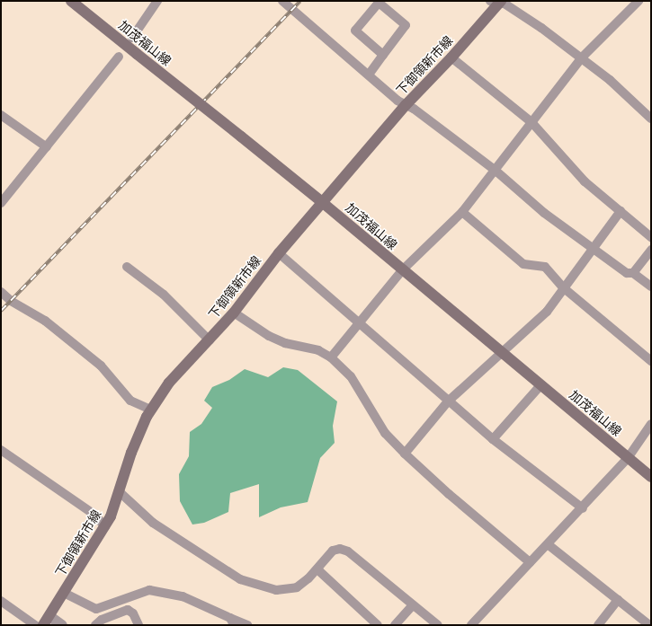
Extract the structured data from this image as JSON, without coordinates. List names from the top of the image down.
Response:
{
  "streets": {
    "main road": ["加茂福山線", "下御領新市線"]
  },
  "crossings": [
    ["加茂福山線", "下御領新市線"]
  ]
}
